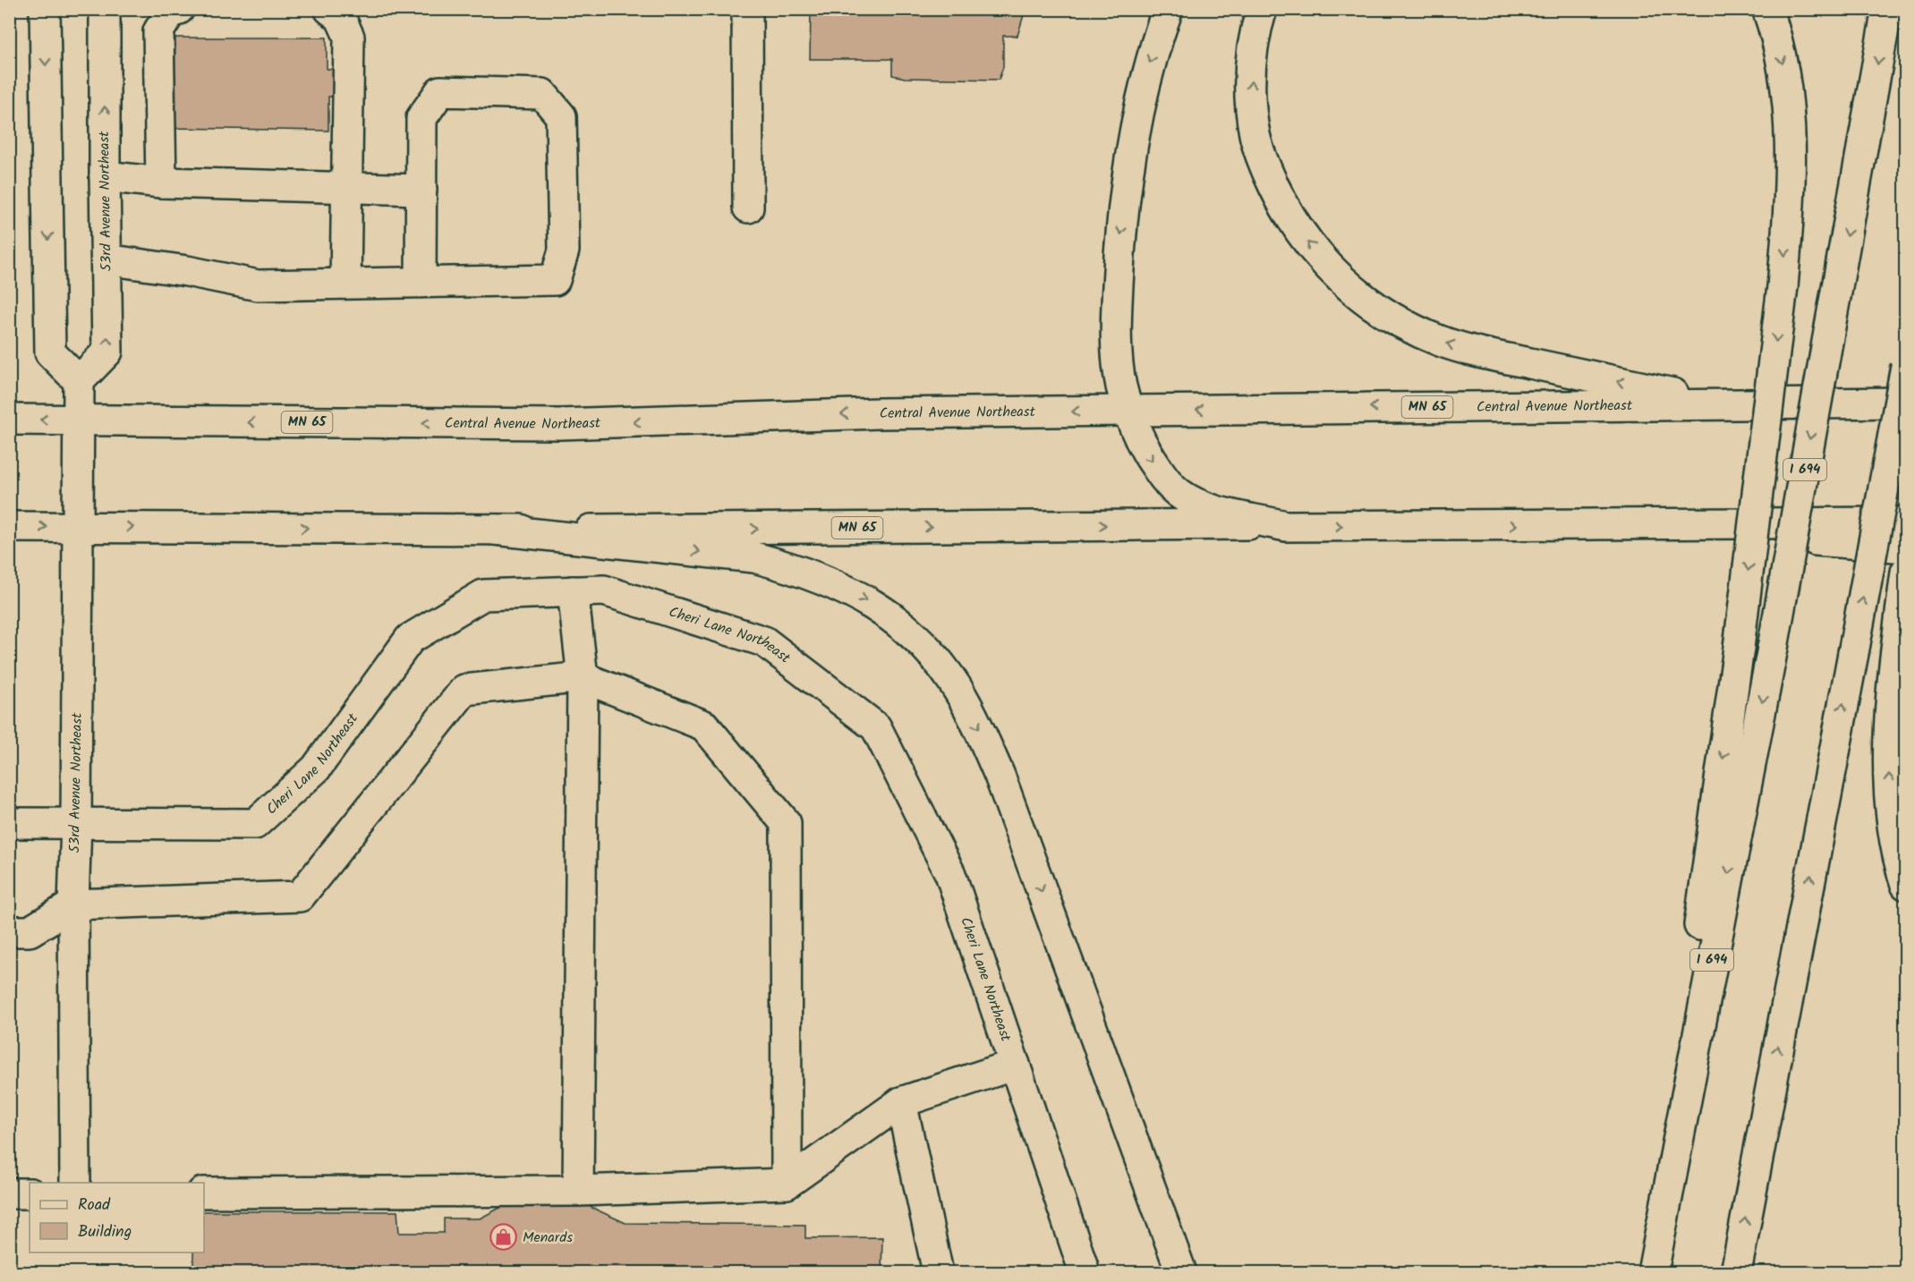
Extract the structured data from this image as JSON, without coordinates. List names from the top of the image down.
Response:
{
  "streets": {
    "main road": [
      "53rd Avenue Northeast",
      "Central Avenue Northeast",
      "MN 65",
      "I 694",
      "Cheri Lane Northeast"
    ]
  },
  "crossings": [
    ["53rd Avenue Northeast", "Central Avenue Northeast"],
    ["53rd Avenue Northeast", "MN 65"],
    ["53rd Avenue Northeast", "Cheri Lane Northeast"]
  ],
  "places": {
    "shop": ["Menards"]
  },
  "legend": ["Road", "Building"]
}
